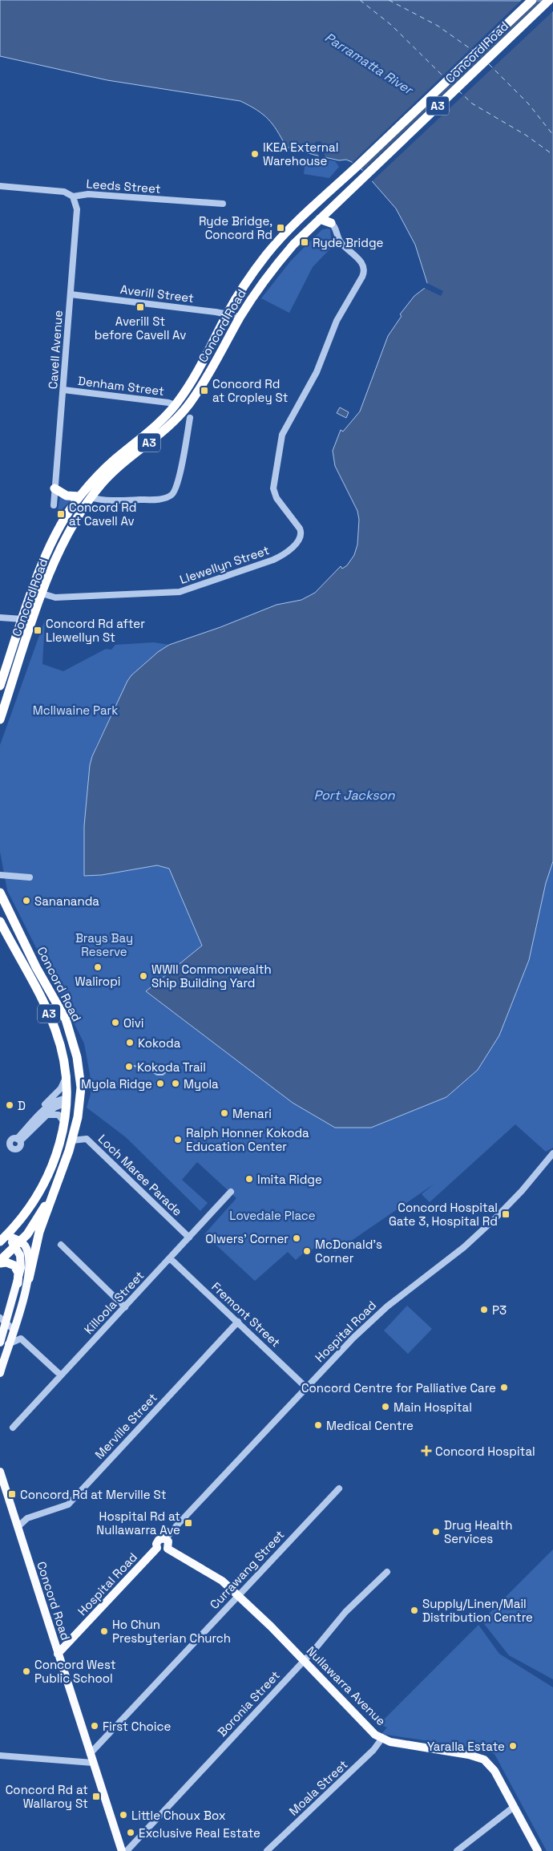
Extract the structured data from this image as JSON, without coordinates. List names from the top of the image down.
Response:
{
  "streets": {
    "highway": ["Concord Road", "A3"],
    "main road": ["Hospital Road", "Nullawarra Avenue"],
    "street": [
      "Leeds Street",
      "Averill Street",
      "Cavell Avenue",
      "Denham Street",
      "Llewellyn Street",
      "Loch Maree Parade",
      "Killoola Street",
      "Fremont Street",
      "Merville Street",
      "Currawang Street",
      "Boronia Street",
      "Moala Street"
    ]
  },
  "crossings": [
    ["Concord Road", "A3"],
    ["Concord Road", "Averill Street"],
    ["Concord Road", "Denham Street"],
    ["Concord Road", "Llewellyn Street"],
    ["Concord Road", "Loch Maree Parade"],
    ["Concord Road", "Hospital Road"],
    ["Concord Road", "Merville Street"],
    ["Concord Road", "Currawang Street"],
    ["Leeds Street", "Cavell Avenue"],
    ["Averill Street", "Cavell Avenue"],
    ["Cavell Avenue", "Denham Street"],
    ["Loch Maree Parade", "Killoola Street"],
    ["Killoola Street", "Fremont Street"],
    ["Fremont Street", "Hospital Road"],
    ["Fremont Street", "Merville Street"],
    ["Hospital Road", "Nullawarra Avenue"],
    ["Currawang Street", "Nullawarra Avenue"],
    ["Nullawarra Avenue", "Boronia Street"],
    ["Nullawarra Avenue", "Moala Street"]
  ],
  "water": ["Parramatta River", "Port Jackson"],
  "parks": ["McIlwaine Park", "Brays Bay Reserve", "Lovedale Place"],
  "places": {
    "other": [
      "IKEA External Warehouse",
      "Sanananda",
      "Waliropi",
      "WWII Commonwealth Ship Building Yard",
      "Oivi",
      "Kokoda",
      "Kokoda Trail",
      "Myola Ridge",
      "Myola",
      "D",
      "Menari",
      "Ralph Honner Kokoda Education Center",
      "Imita Ridge",
      "OIwers' Corner",
      "McDonald's Corner",
      "P3",
      "Concord Centre for Palliative Care",
      "Main Hospital",
      "Medical Centre",
      "Drug Health Services",
      "Supply/Linen/Mail Distribution Centre",
      "Ho Chun Presbyterian Church",
      "Concord West Public School",
      "First Choice",
      "Yaralla Estate",
      "Little Choux Box",
      "Exclusive Real Estate"
    ],
    "transit": [
      "Ryde Bridge, Concord Rd",
      "Ryde Bridge",
      "Averill St before Cavell Av",
      "Concord Rd at Cropley St",
      "Concord Rd at Cavell Av",
      "Concord Rd after Llewellyn St",
      "Concord Hospital Gate 3, Hospital Rd",
      "Concord Rd at Merville St",
      "Hospital Rd at Nullawarra Ave",
      "Concord Rd at Wallaroy St"
    ],
    "health": ["Concord Hospital"]
  }
}
